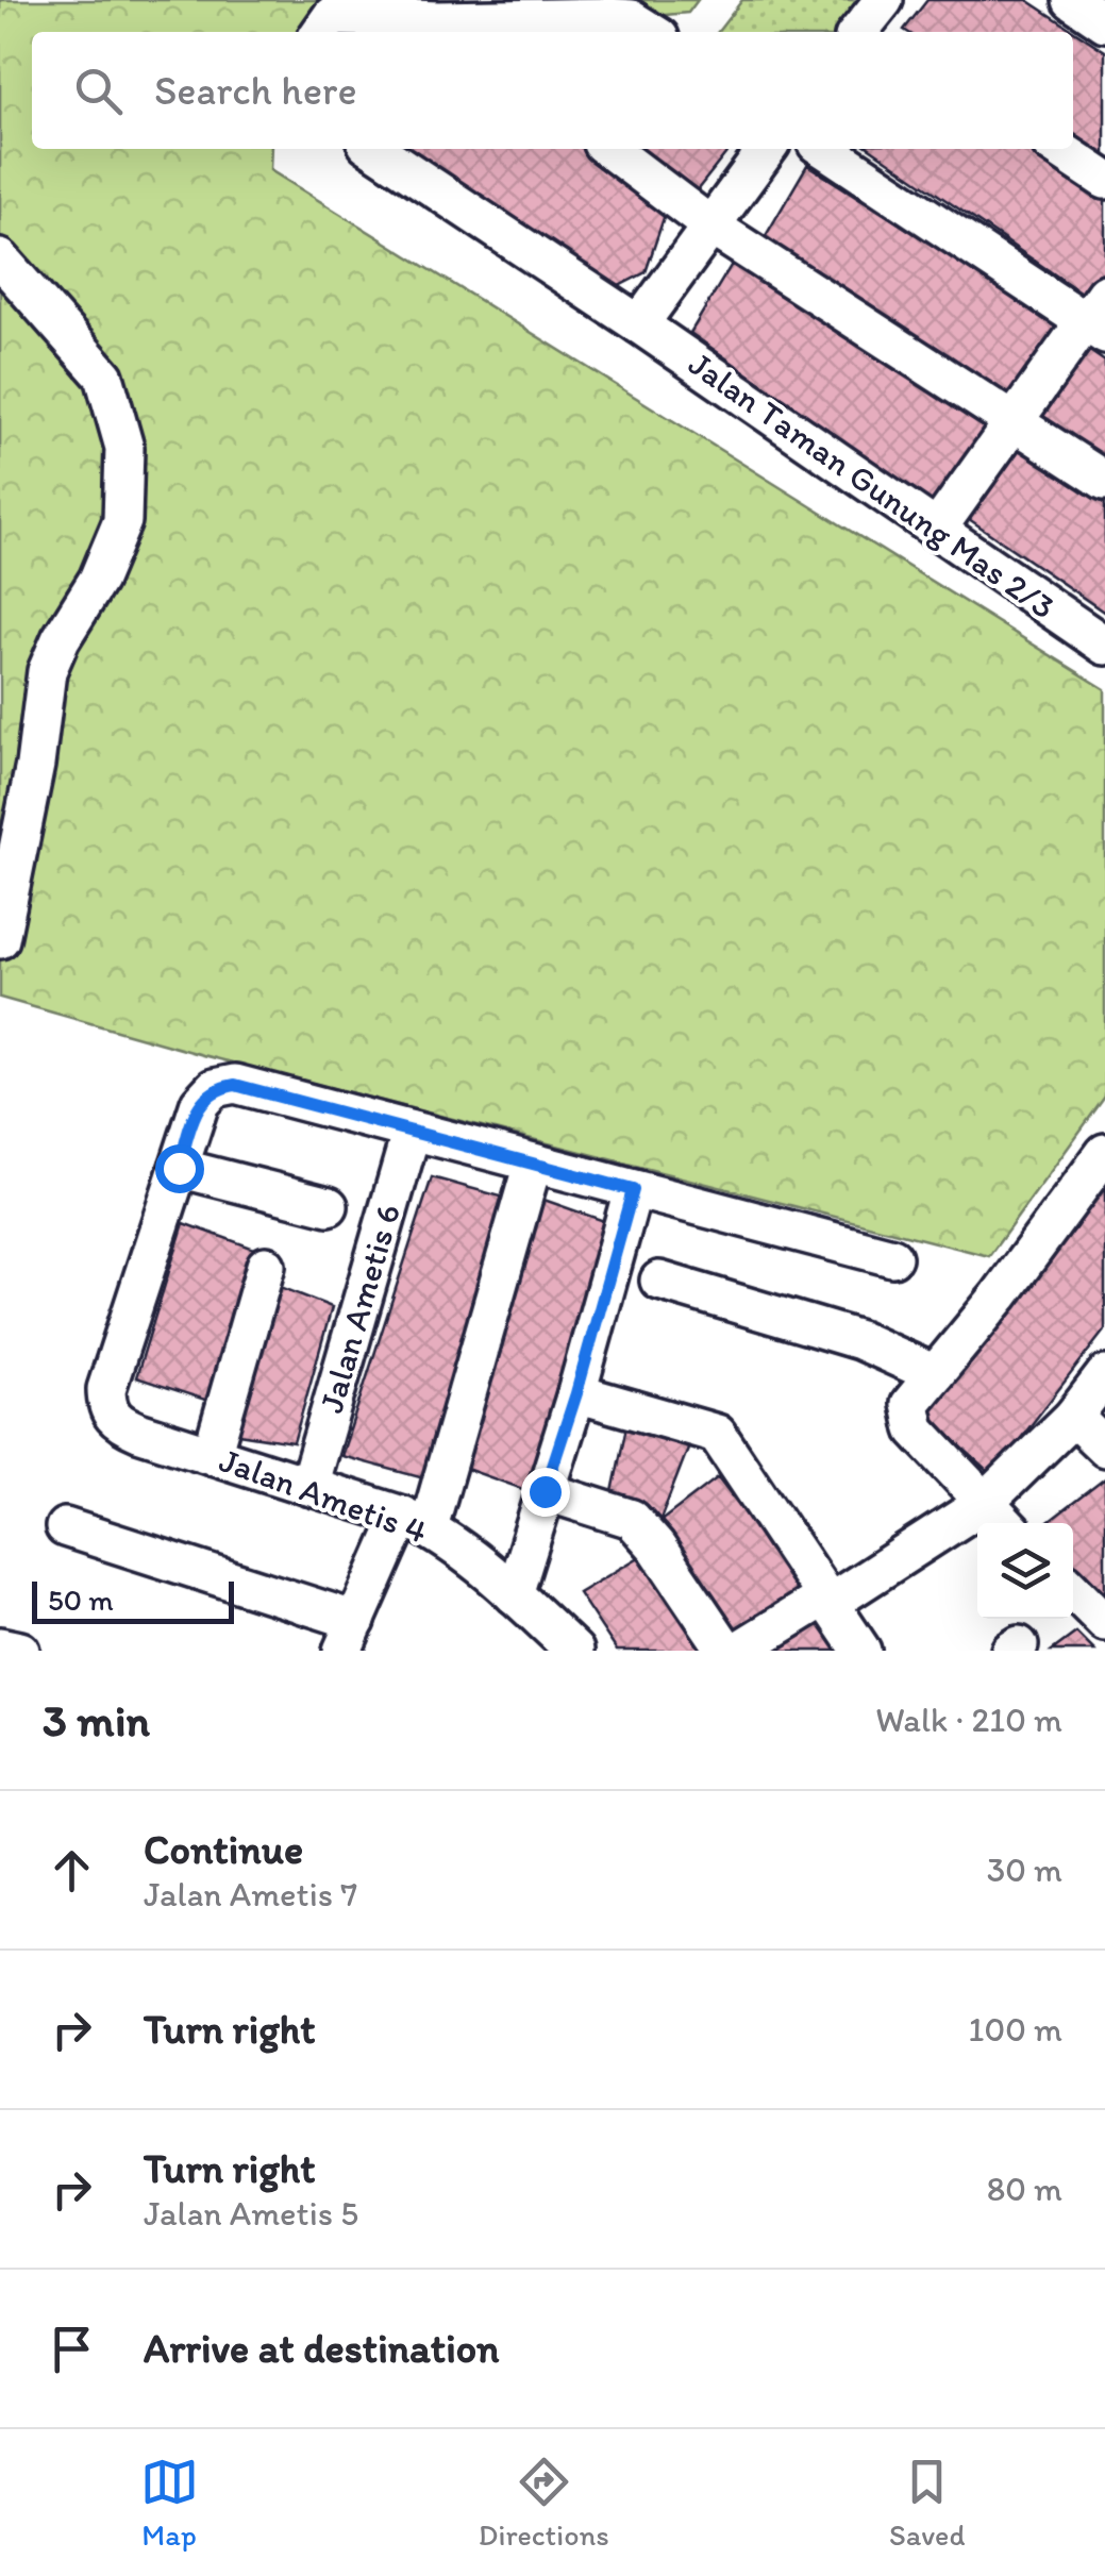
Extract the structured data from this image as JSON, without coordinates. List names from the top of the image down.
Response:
{
  "streets": {
    "street": ["Jalan Taman Gunung Mas 2/3", "Jalan Ametis 6", "Jalan Ametis 4"]
  },
  "crossings": [
    ["Jalan Ametis 6", "Jalan Ametis 4"]
  ],
  "scale_bar": "50 m",
  "page": {
    "search": "Search here",
    "scale": "50 m",
    "heading": ["3 min", "Walk · 210 m"],
    "list": [
      ["Continue", "Jalan Ametis 7", "30 m"],
      ["Turn right", "100 m"],
      ["Turn right", "Jalan Ametis 5", "80 m"],
      "Arrive at destination"
    ],
    "nav": ["Map", "Directions", "Saved"]
  }
}
